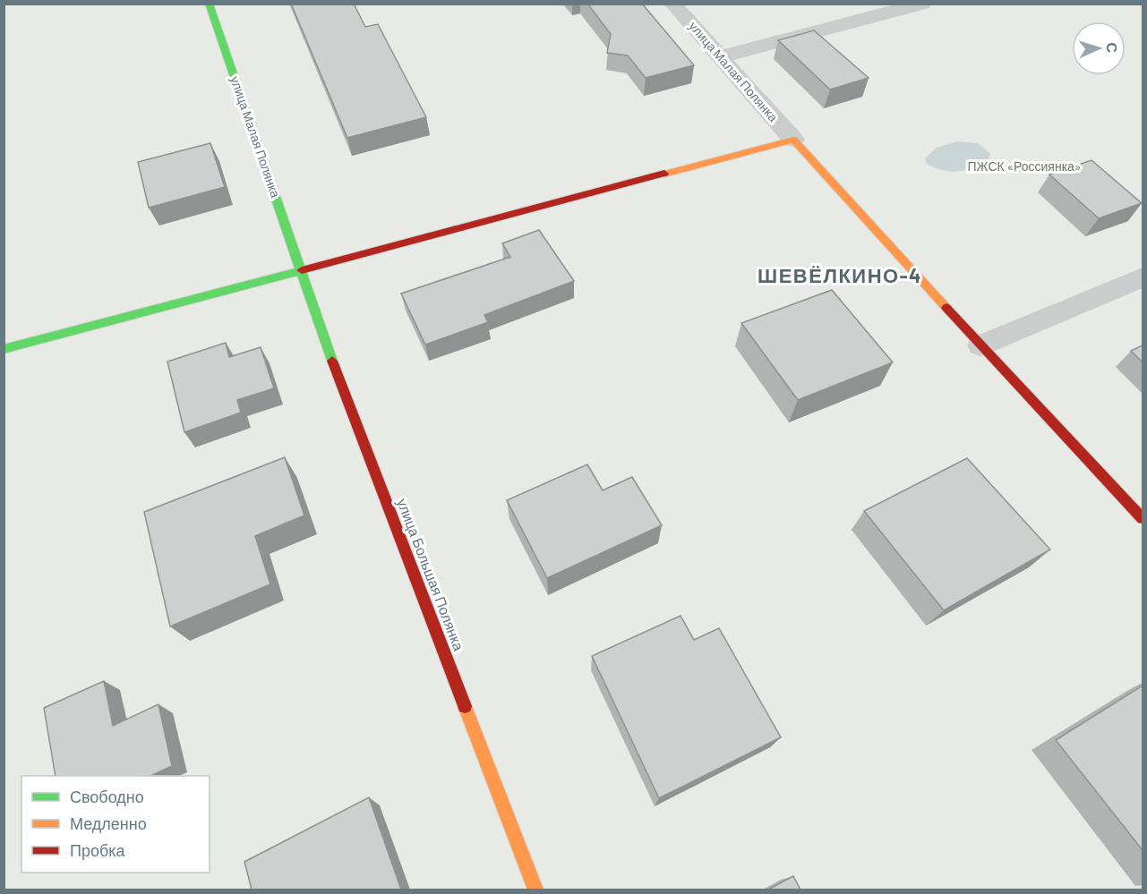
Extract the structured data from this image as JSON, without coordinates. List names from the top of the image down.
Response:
{
  "streets": {
    "street": ["улица Малая Полянка", "улица Большая Полянка"]
  },
  "crossings": [
    ["улица Малая Полянка", "улица Большая Полянка"]
  ],
  "districts": ["ШЕВЁЛКИНО-4"],
  "parks": ["ПЖСК «Россиянка»"],
  "legend": ["Свободно", "Медленно", "Пробка"],
  "north": "right"
}
